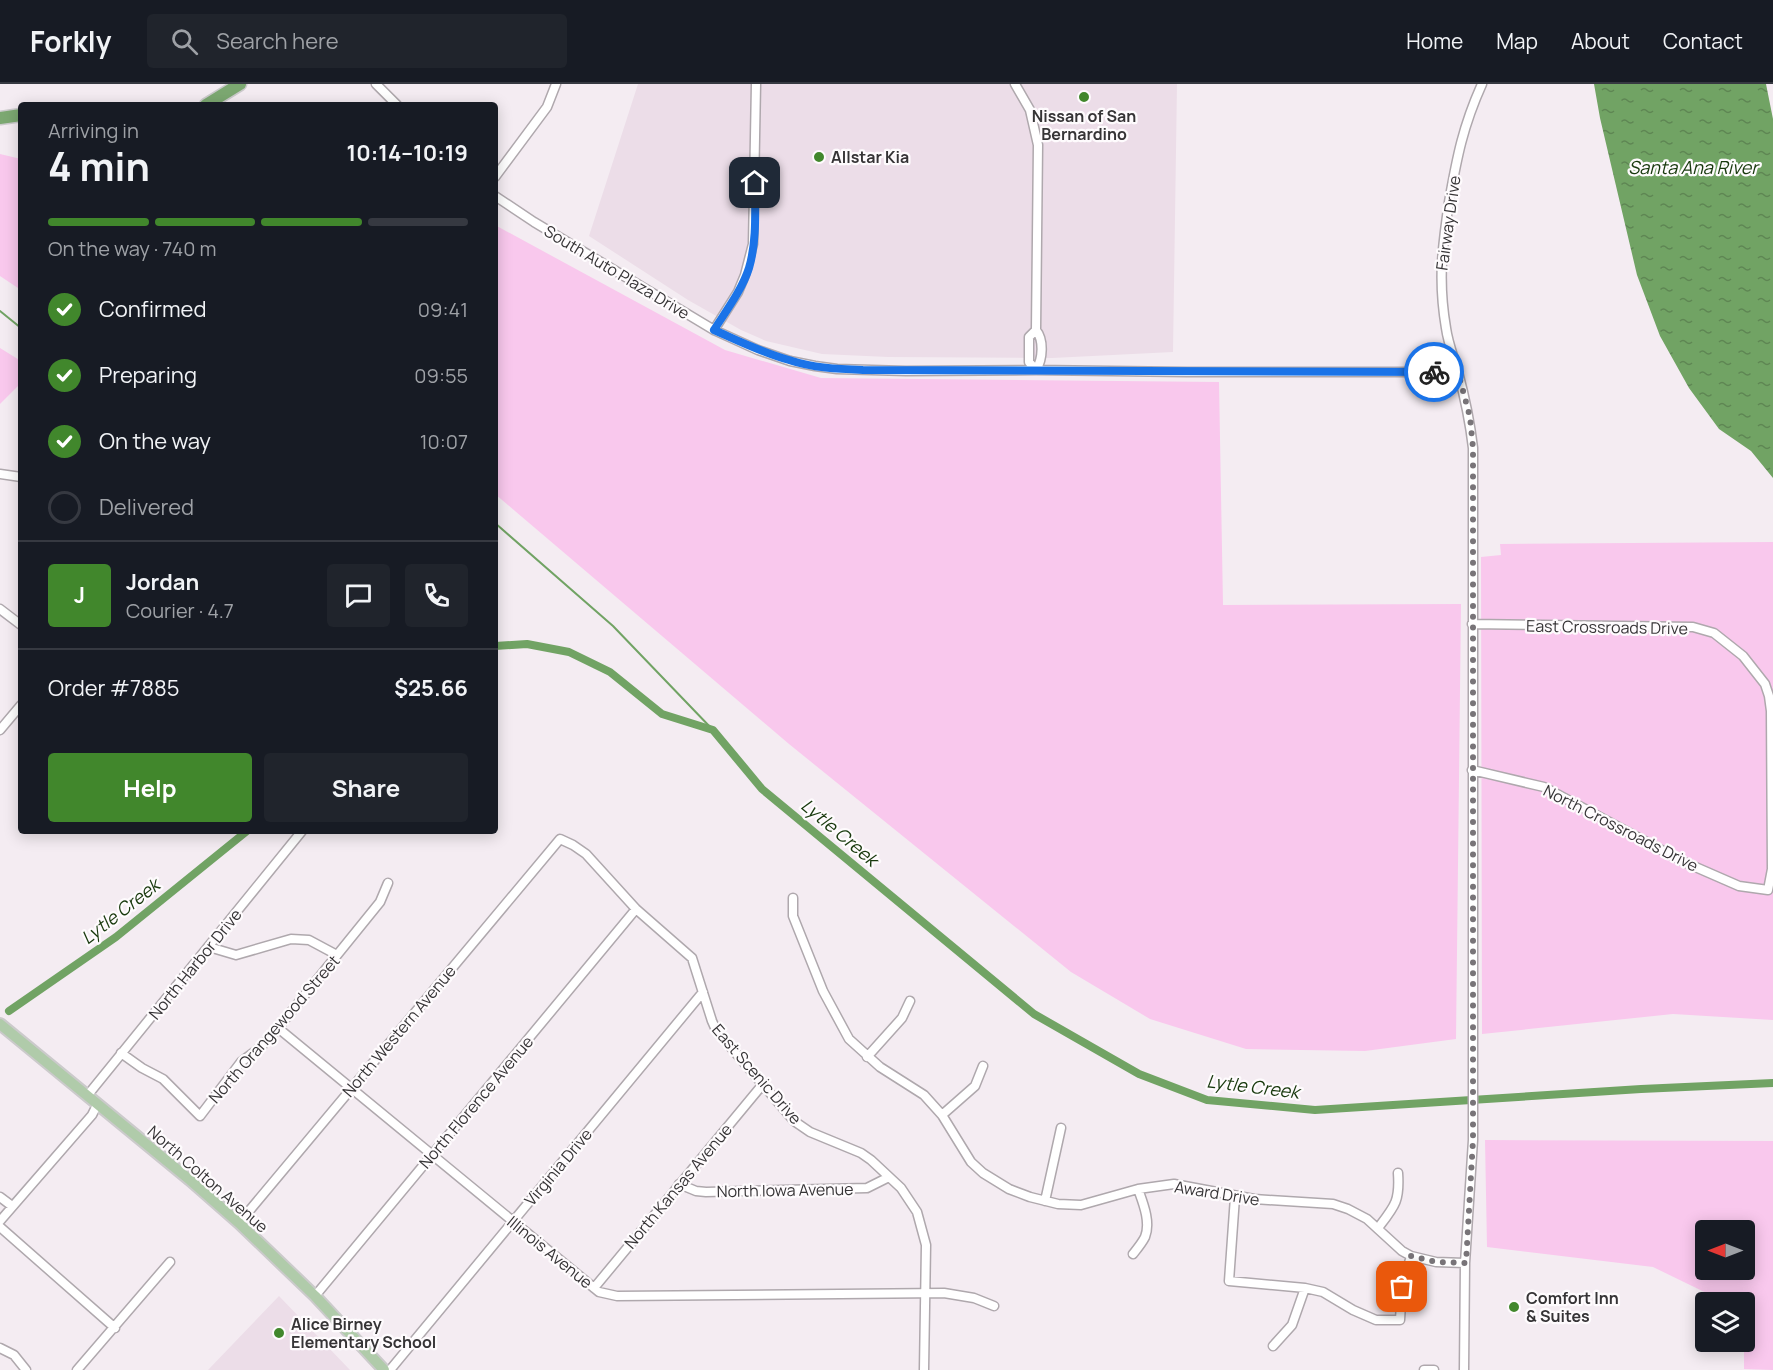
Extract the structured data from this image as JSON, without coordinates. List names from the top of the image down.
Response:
{
  "streets": {
    "main road": ["North Colton Avenue"],
    "street": [
      "Fairway Drive",
      "South Auto Plaza Drive",
      "East Crossroads Drive",
      "North Crossroads Drive",
      "North Harbor Drive",
      "North Orangewood Street",
      "North Western Avenue",
      "East Scenic Drive",
      "North Florence Avenue",
      "Virginia Drive",
      "North Kansas Avenue",
      "North Iowa Avenue",
      "Award Drive",
      "Illinois Avenue"
    ]
  },
  "crossings": [
    ["Fairway Drive", "South Auto Plaza Drive"],
    ["Fairway Drive", "East Crossroads Drive"],
    ["Fairway Drive", "North Crossroads Drive"],
    ["Fairway Drive", "Award Drive"],
    ["East Crossroads Drive", "North Crossroads Drive"],
    ["North Harbor Drive", "North Orangewood Street"],
    ["North Harbor Drive", "North Colton Avenue"],
    ["North Orangewood Street", "Illinois Avenue"],
    ["North Western Avenue", "East Scenic Drive"],
    ["North Western Avenue", "North Colton Avenue"],
    ["North Western Avenue", "Illinois Avenue"],
    ["East Scenic Drive", "North Florence Avenue"],
    ["East Scenic Drive", "Virginia Drive"],
    ["East Scenic Drive", "North Kansas Avenue"],
    ["East Scenic Drive", "North Iowa Avenue"],
    ["East Scenic Drive", "Illinois Avenue"],
    ["North Florence Avenue", "North Colton Avenue"],
    ["North Florence Avenue", "Illinois Avenue"],
    ["Virginia Drive", "Illinois Avenue"],
    ["North Kansas Avenue", "North Iowa Avenue"],
    ["North Kansas Avenue", "Illinois Avenue"]
  ],
  "water": ["Santa Ana River", "Lytle Creek"],
  "places": [
    "Nissan of San Bernardino",
    "Allstar Kia",
    "Comfort Inn & Suites",
    "Alice Birney Elementary School"
  ],
  "north": "left",
  "page": {
    "header": "Forkly",
    "search": "Search here",
    "nav": [
      "Home",
      "Map",
      "About",
      "Contact"
    ],
    "heading": ["4 min", "Arriving in", "10:14–10:19"],
    "panel": [
      "Jordan",
      "Courier · 4.7",
      "Order #7885",
      "$25.66"
    ],
    "bar": "On the way · 740 m",
    "list": [
      ["Confirmed", "09:41"],
      ["Preparing", "09:55"],
      ["On the way", "10:07"],
      "Delivered"
    ],
    "round": "J",
    "buttons": ["Help", "Share"]
  }
}
